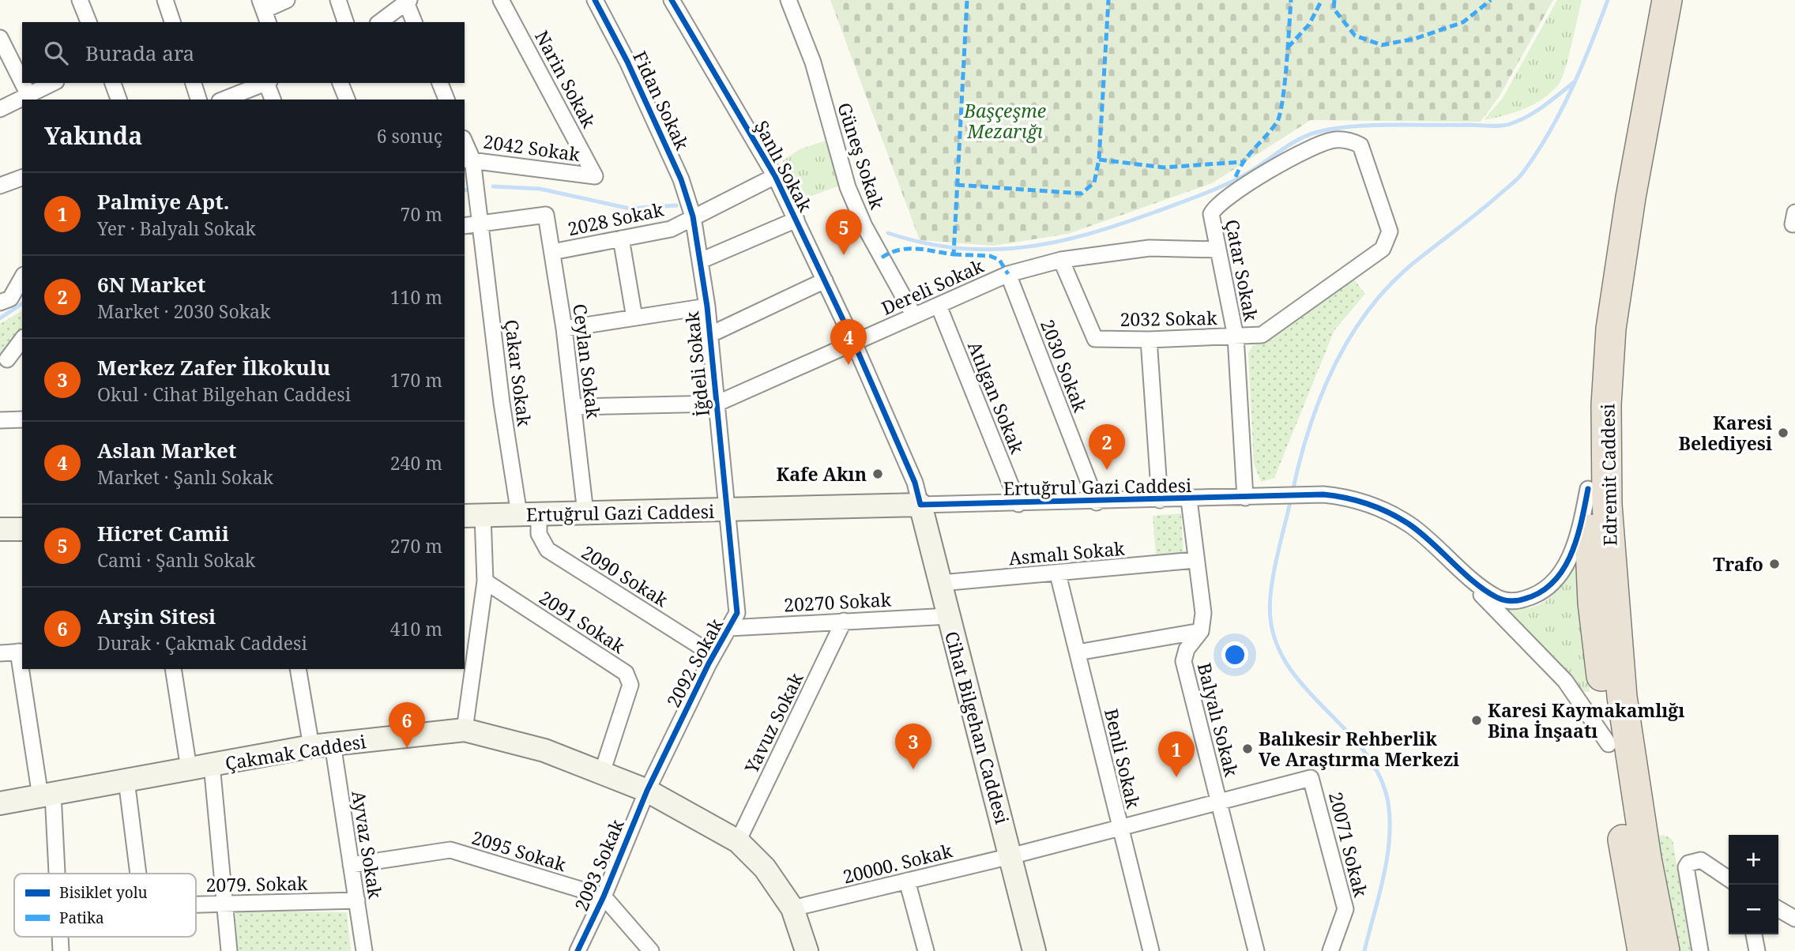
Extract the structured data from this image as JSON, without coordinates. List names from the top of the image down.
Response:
{
  "streets": {
    "highway": ["Edremit Caddesi"],
    "main road": ["Ertuğrul Gazi Caddesi", "Cihat Bilgehan Caddesi", "Çakmak Caddesi"],
    "street": [
      "Narin Sokak",
      "Fidan Sokak",
      "2042 Sokak",
      "Güneş Sokak",
      "Şanlı Sokak",
      "2028 Sokak",
      "Çatar Sokak",
      "Dereli Sokak",
      "2032 Sokak",
      "Ceylan Sokak",
      "İğdeli Sokak",
      "2030 Sokak",
      "Çakar Sokak",
      "Atılgan Sokak",
      "Asmalı Sokak",
      "2090 Sokak",
      "20270 Sokak",
      "2091 Sokak",
      "2092 Sokak",
      "Balyalı Sokak",
      "Yavuz Sokak",
      "Benli Sokak",
      "Ayvaz Sokak",
      "20071 Sokak",
      "2095 Sokak",
      "20000. Sokak",
      "2093 Sokak",
      "2079. Sokak"
    ]
  },
  "crossings": [
    ["Narin Sokak", "2042 Sokak"],
    ["Fidan Sokak", "2028 Sokak"],
    ["Fidan Sokak", "İğdeli Sokak"],
    ["2042 Sokak", "Çakar Sokak"],
    ["Güneş Sokak", "Dereli Sokak"],
    ["Şanlı Sokak", "2028 Sokak"],
    ["Şanlı Sokak", "Dereli Sokak"],
    ["Şanlı Sokak", "Ertuğrul Gazi Caddesi"],
    ["Şanlı Sokak", "Cihat Bilgehan Caddesi"],
    ["2028 Sokak", "Ceylan Sokak"],
    ["2028 Sokak", "İğdeli Sokak"],
    ["Çatar Sokak", "Dereli Sokak"],
    ["Çatar Sokak", "2032 Sokak"],
    ["Çatar Sokak", "Ertuğrul Gazi Caddesi"],
    ["Dereli Sokak", "2032 Sokak"],
    ["Dereli Sokak", "Ceylan Sokak"],
    ["Dereli Sokak", "İğdeli Sokak"],
    ["Dereli Sokak", "2030 Sokak"],
    ["Dereli Sokak", "Atılgan Sokak"],
    ["Ceylan Sokak", "Çakar Sokak"],
    ["Ceylan Sokak", "Ertuğrul Gazi Caddesi"],
    ["İğdeli Sokak", "Ertuğrul Gazi Caddesi"],
    ["İğdeli Sokak", "2092 Sokak"],
    ["2030 Sokak", "Ertuğrul Gazi Caddesi"],
    ["Çakar Sokak", "Ertuğrul Gazi Caddesi"],
    ["Çakar Sokak", "2090 Sokak"],
    ["Atılgan Sokak", "Ertuğrul Gazi Caddesi"],
    ["Ertuğrul Gazi Caddesi", "2090 Sokak"],
    ["Ertuğrul Gazi Caddesi", "2092 Sokak"],
    ["Ertuğrul Gazi Caddesi", "Cihat Bilgehan Caddesi"],
    ["Asmalı Sokak", "Cihat Bilgehan Caddesi"],
    ["Asmalı Sokak", "Benli Sokak"],
    ["2090 Sokak", "2092 Sokak"],
    ["20270 Sokak", "2092 Sokak"],
    ["20270 Sokak", "Yavuz Sokak"],
    ["20270 Sokak", "Cihat Bilgehan Caddesi"],
    ["2091 Sokak", "Çakmak Caddesi"],
    ["2092 Sokak", "Çakmak Caddesi"],
    ["2092 Sokak", "2093 Sokak"],
    ["Balyalı Sokak", "20000. Sokak"],
    ["Yavuz Sokak", "Çakmak Caddesi"],
    ["Cihat Bilgehan Caddesi", "20000. Sokak"],
    ["Çakmak Caddesi", "Ayvaz Sokak"],
    ["Çakmak Caddesi", "20000. Sokak"],
    ["Çakmak Caddesi", "2093 Sokak"],
    ["Benli Sokak", "20000. Sokak"],
    ["Ayvaz Sokak", "2095 Sokak"],
    ["Ayvaz Sokak", "2079. Sokak"],
    ["20071 Sokak", "20000. Sokak"],
    ["2095 Sokak", "2093 Sokak"]
  ],
  "parks": ["Başçeşme Mezarığı"],
  "places": [
    "Karesi Belediyesi",
    "Kafe Akın",
    "Trafo",
    "Karesi Kaymakamlığı Bina İnşaatı",
    "Balıkesir Rehberlik Ve Araştırma Merkezi"
  ],
  "legend": ["Bisiklet yolu", "Patika"],
  "page": {
    "search": "Burada ara",
    "heading": ["Yakında", "6 sonuç"],
    "list": [
      {
        "mark": "1",
        "name": "Palmiye Apt.",
        "note": "Yer · Balyalı Sokak",
        "value": "70 m"
      },
      {
        "mark": "2",
        "name": "6N Market",
        "note": "Market · 2030 Sokak",
        "value": "110 m"
      },
      {
        "mark": "3",
        "name": "Merkez Zafer İlkokulu",
        "note": "Okul · Cihat Bilgehan Caddesi",
        "value": "170 m"
      },
      {
        "mark": "4",
        "name": "Aslan Market",
        "note": "Market · Şanlı Sokak",
        "value": "240 m"
      },
      {
        "mark": "5",
        "name": "Hicret Camii",
        "note": "Cami · Şanlı Sokak",
        "value": "270 m"
      },
      {
        "mark": "6",
        "name": "Arşin Sitesi",
        "note": "Durak · Çakmak Caddesi",
        "value": "410 m"
      }
    ],
    "pins": [
      "5",
      "4",
      "2",
      "6",
      "3",
      "1"
    ],
    "map_buttons": ["+", "−"]
  }
}
